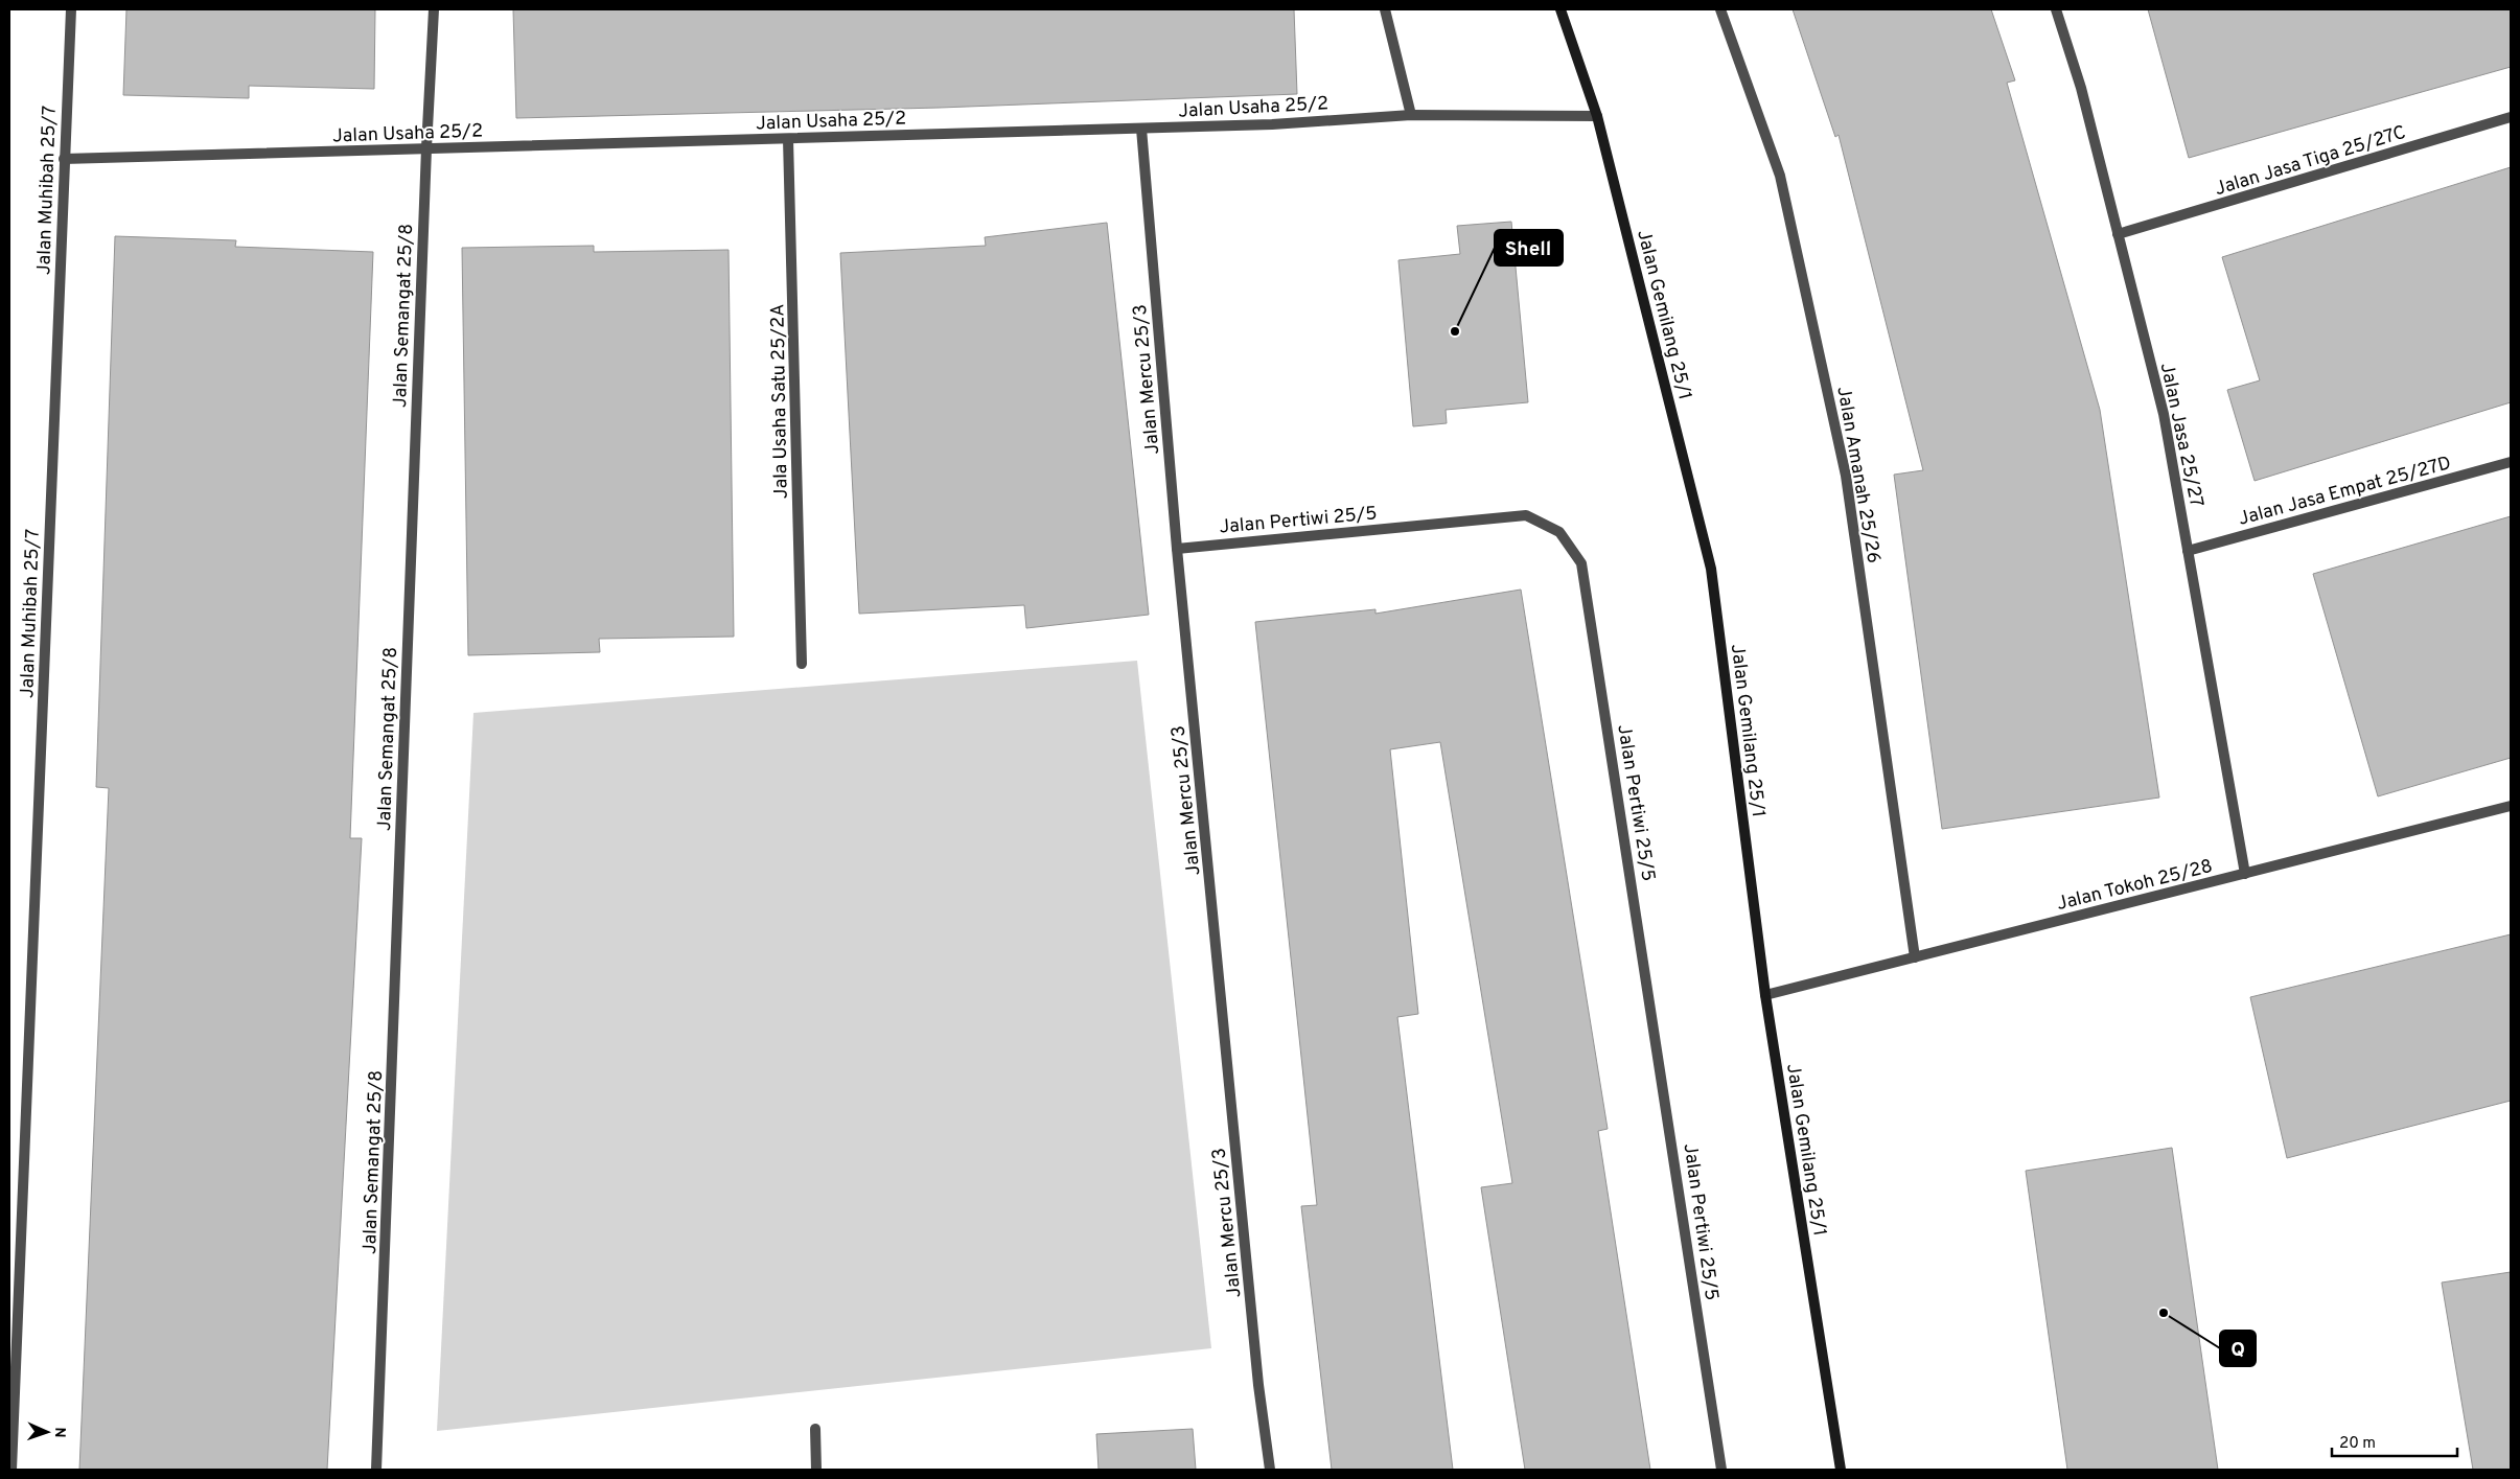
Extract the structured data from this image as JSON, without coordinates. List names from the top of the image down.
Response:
{
  "streets": {
    "street": [
      "Jalan Usaha 25/2",
      "Jalan Jasa Tiga 25/27C",
      "Jalan Muhibah 25/7",
      "Jalan Gemilang 25/1",
      "Jalan Semangat 25/8",
      "Jalan Mercu 25/3",
      "Jala Usaha Satu 25/2A",
      "Jalan Jasa 25/27",
      "Jalan Amanah 25/26",
      "Jalan Jasa Empat 25/27D",
      "Jalan Pertiwi 25/5",
      "Jalan Tokoh 25/28"
    ]
  },
  "crossings": [
    ["Jalan Usaha 25/2", "Jalan Muhibah 25/7"],
    ["Jalan Usaha 25/2", "Jalan Gemilang 25/1"],
    ["Jalan Usaha 25/2", "Jalan Semangat 25/8"],
    ["Jalan Usaha 25/2", "Jalan Mercu 25/3"],
    ["Jalan Usaha 25/2", "Jala Usaha Satu 25/2A"],
    ["Jalan Jasa Tiga 25/27C", "Jalan Jasa 25/27"],
    ["Jalan Gemilang 25/1", "Jalan Tokoh 25/28"],
    ["Jalan Mercu 25/3", "Jalan Pertiwi 25/5"],
    ["Jalan Jasa 25/27", "Jalan Jasa Empat 25/27D"],
    ["Jalan Jasa 25/27", "Jalan Tokoh 25/28"],
    ["Jalan Amanah 25/26", "Jalan Tokoh 25/28"]
  ],
  "places": ["Shell", "Q"],
  "scale_bar": "20 m",
  "north": "right"
}
